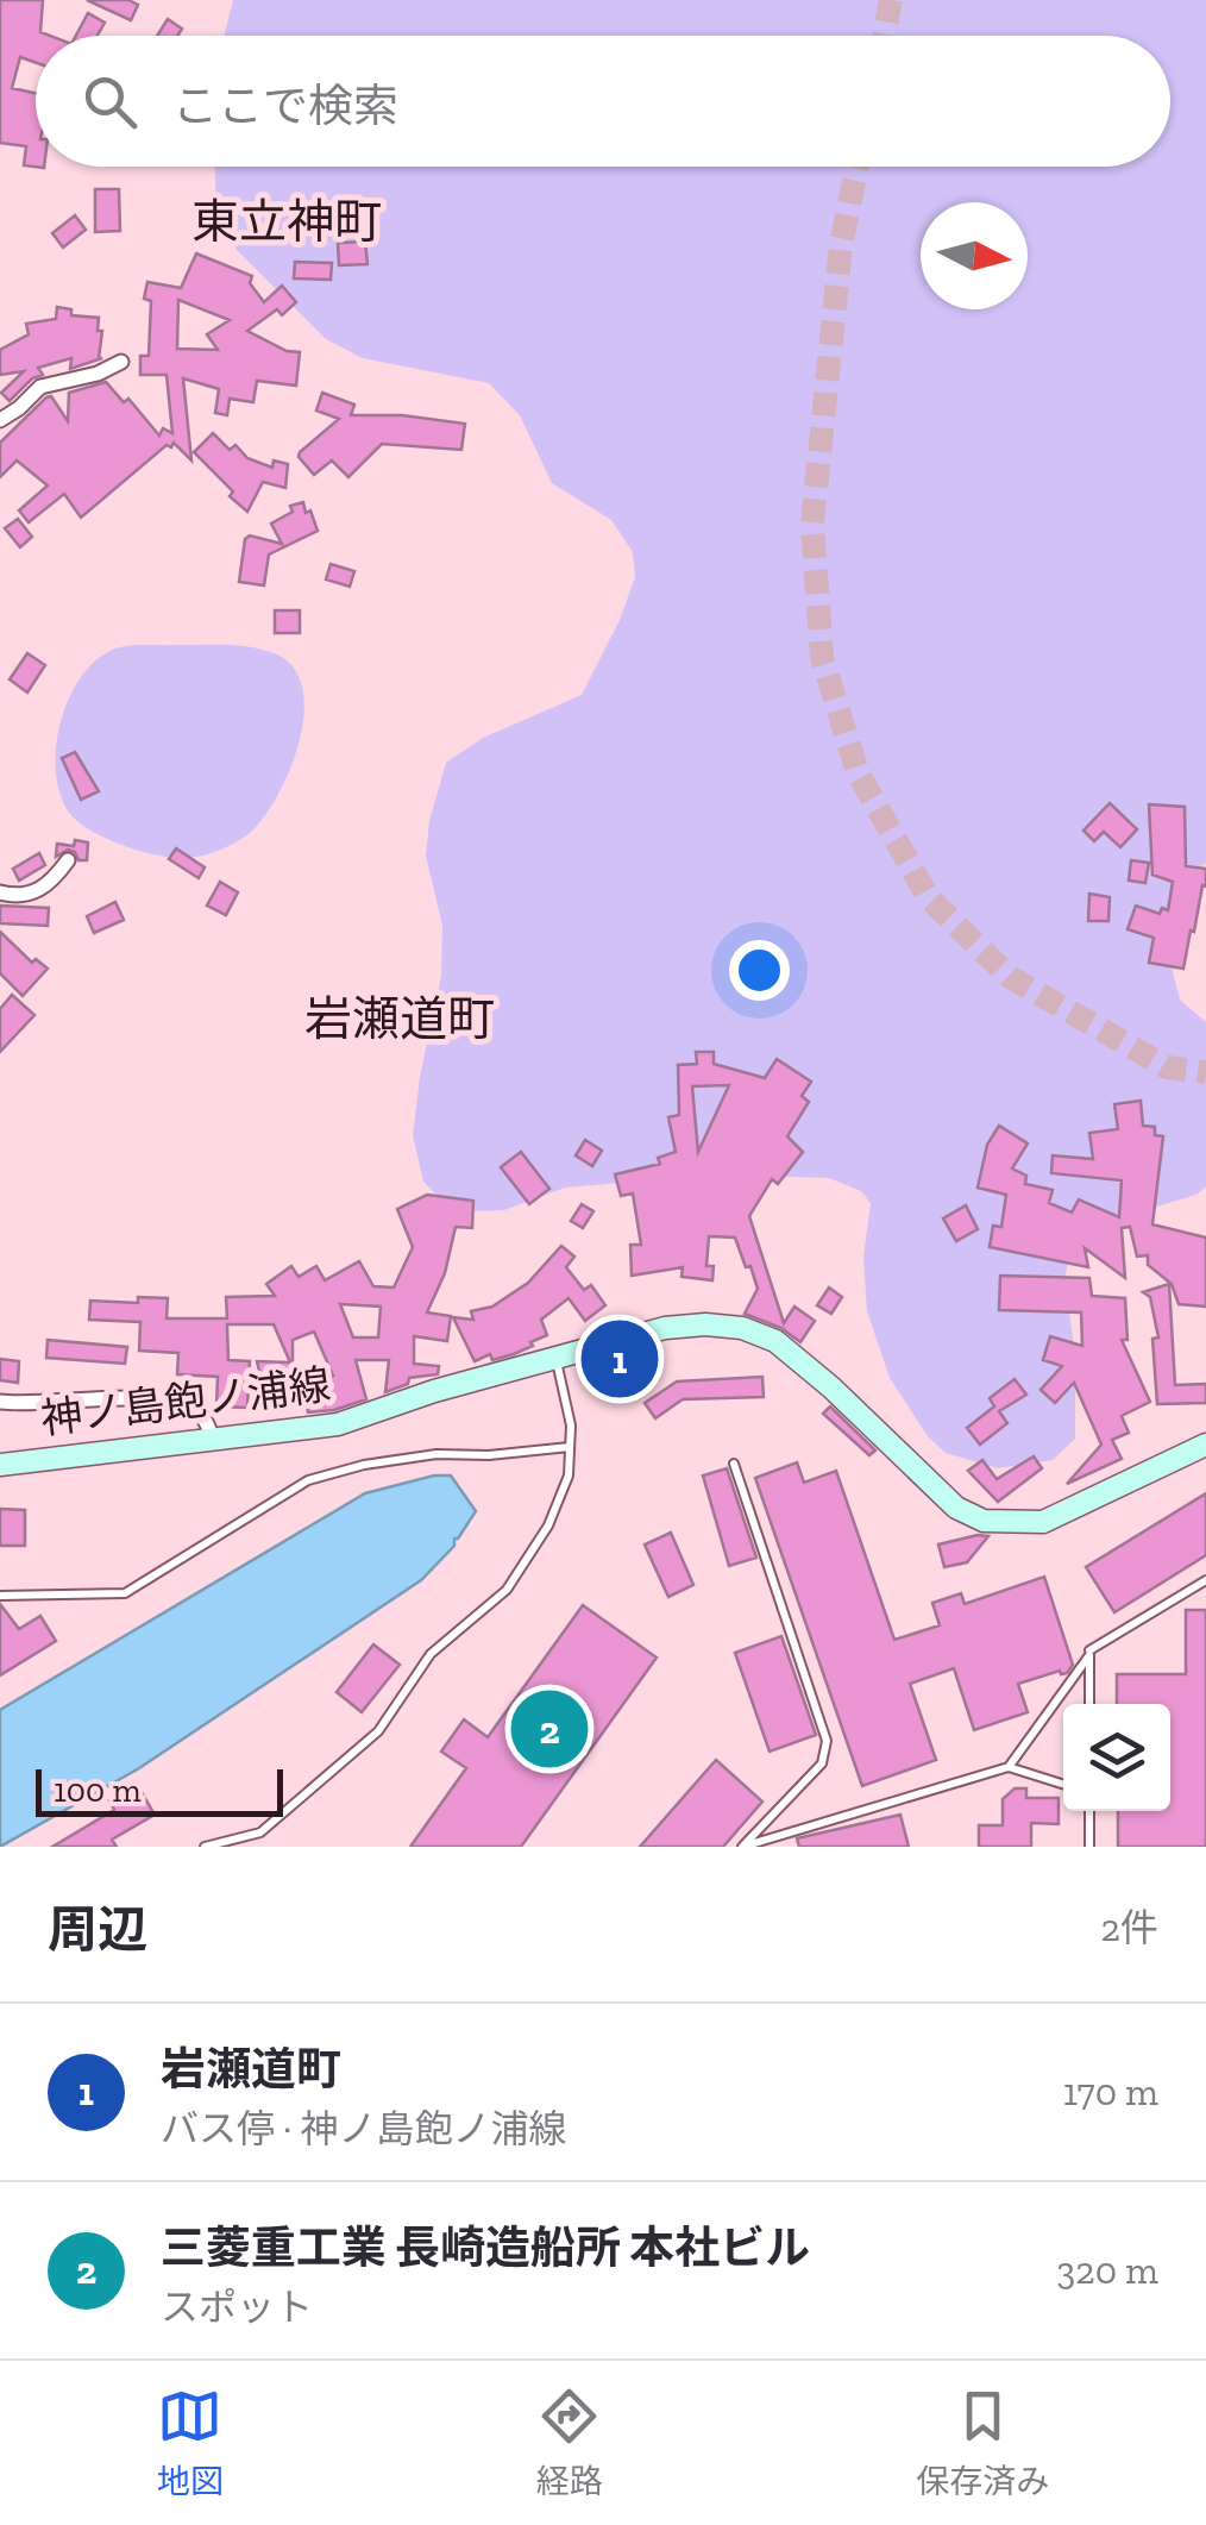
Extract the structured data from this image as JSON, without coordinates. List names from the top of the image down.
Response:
{
  "streets": {
    "main road": ["神ノ島飽ノ浦線"]
  },
  "districts": ["東立神町", "岩瀬道町"],
  "scale_bar": "100 m",
  "north": "right",
  "page": {
    "search": "ここで検索",
    "pins": ["1", "2"],
    "scale": "100 m",
    "heading": ["周辺", "2件"],
    "list": [
      {
        "mark": "1",
        "name": "岩瀬道町",
        "note": "バス停 · 神ノ島飽ノ浦線",
        "value": "170 m"
      },
      {
        "mark": "2",
        "name": "三菱重工業 長崎造船所 本社ビル",
        "note": "スポット",
        "value": "320 m"
      }
    ],
    "nav": ["地図", "経路", "保存済み"]
  }
}
